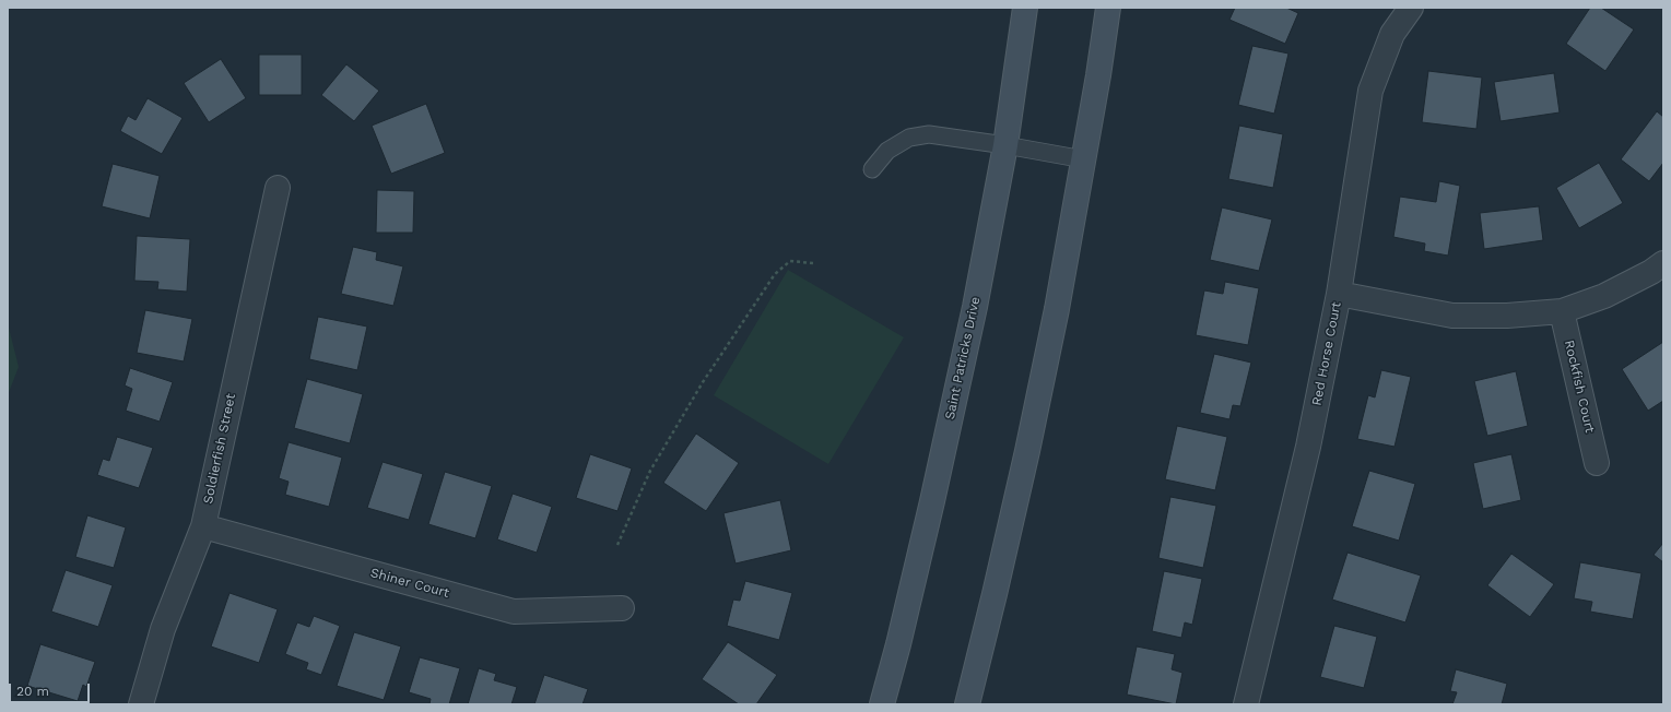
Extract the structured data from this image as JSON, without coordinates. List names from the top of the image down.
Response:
{
  "streets": {
    "main road": ["Saint Patricks Drive"],
    "street": [
      "Red Horse Court",
      "Rockfish Court",
      "Soldierfish Street",
      "Shiner Court"
    ]
  },
  "crossings": [
    ["Soldierfish Street", "Shiner Court"]
  ],
  "scale_bar": "20 m"
}
